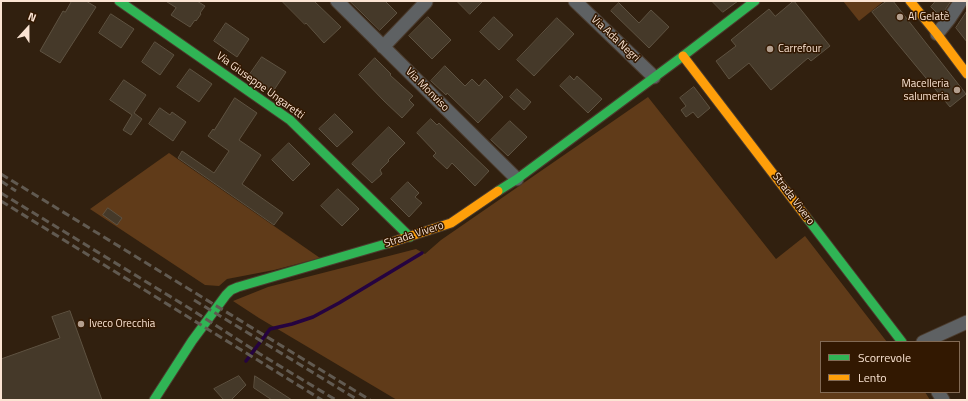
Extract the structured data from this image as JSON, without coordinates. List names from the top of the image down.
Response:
{
  "streets": {
    "street": [
      "Via Ada Negri",
      "Via Giuseppe Ungaretti",
      "Via Monviso",
      "Strada Vivero"
    ]
  },
  "crossings": [
    ["Via Ada Negri", "Strada Vivero"],
    ["Via Giuseppe Ungaretti", "Strada Vivero"],
    ["Via Monviso", "Strada Vivero"]
  ],
  "places": [
    "Al Gelatè",
    "Carrefour",
    "Macelleria salumeria",
    "Iveco Orecchia"
  ],
  "legend": ["Scorrevole", "Lento"],
  "north": "top"
}
